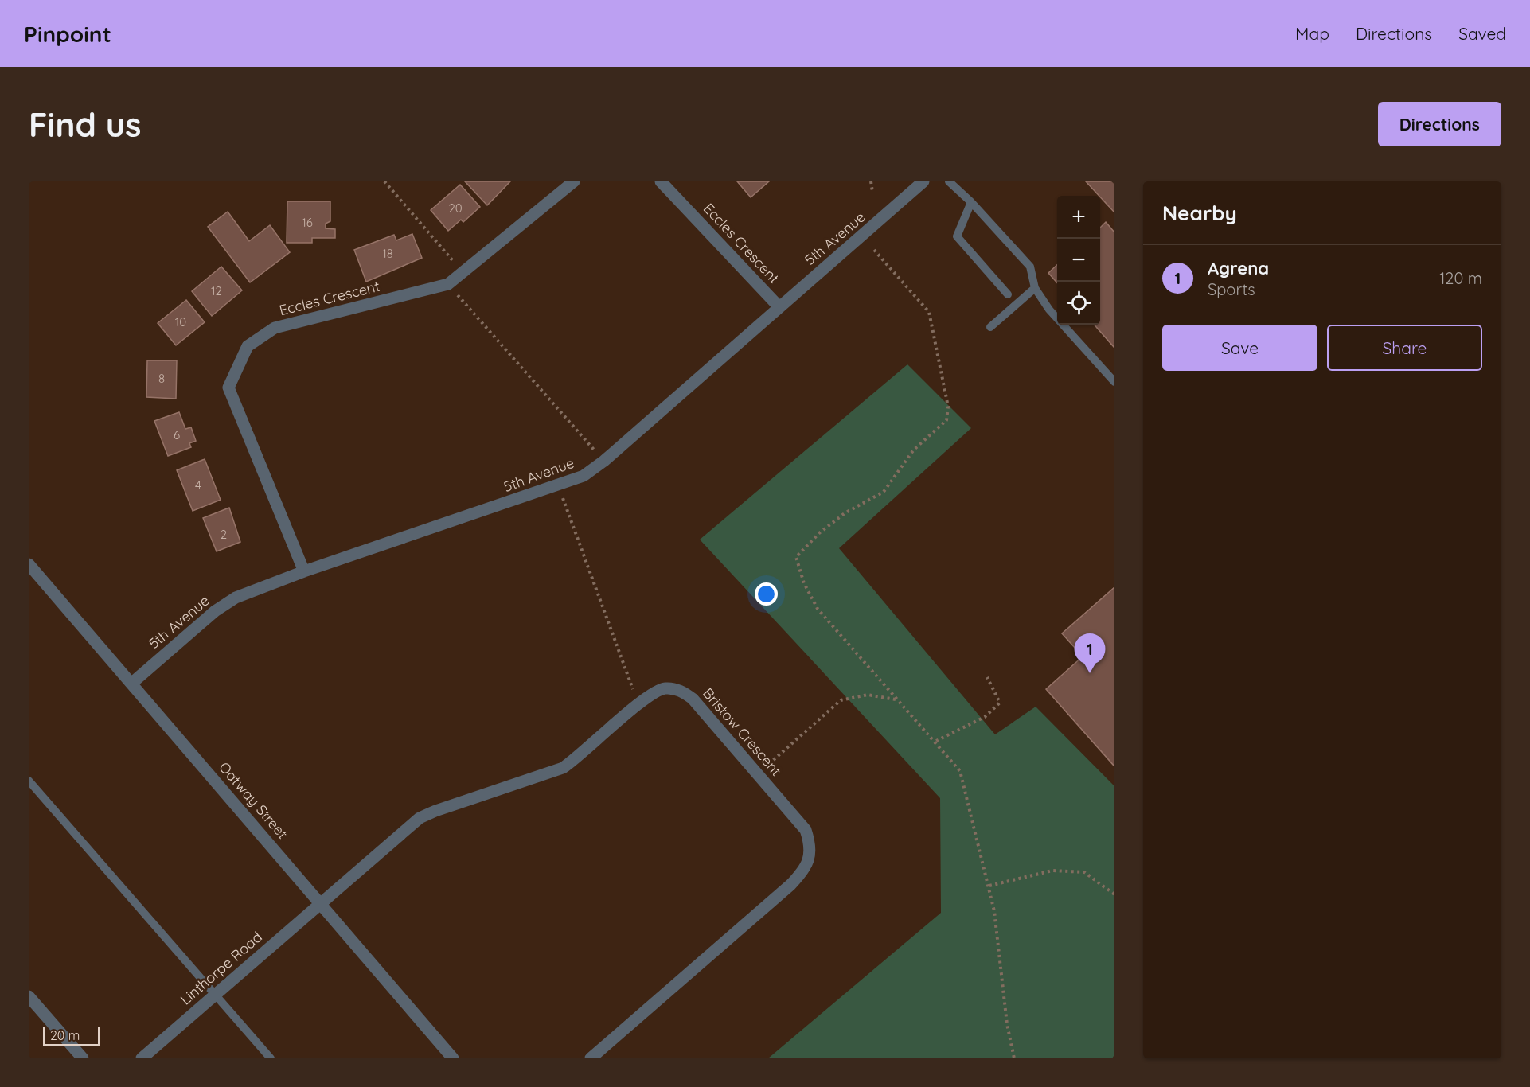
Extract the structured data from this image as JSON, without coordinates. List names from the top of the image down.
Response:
{
  "streets": {
    "street": [
      "5th Avenue",
      "Eccles Crescent",
      "Bristow Crescent",
      "Oatway Street",
      "Linthorpe Road"
    ]
  },
  "crossings": [
    ["5th Avenue", "Eccles Crescent"],
    ["5th Avenue", "Oatway Street"],
    ["Bristow Crescent", "Oatway Street"],
    ["Bristow Crescent", "Linthorpe Road"],
    ["Oatway Street", "Linthorpe Road"]
  ],
  "house_numbers": [
    "20",
    "16",
    "18",
    "12",
    "10",
    "8",
    "6",
    "4",
    "2"
  ],
  "scale_bar": "20 m",
  "page": {
    "header": "Pinpoint",
    "nav": ["Map", "Directions", "Saved"],
    "buttons": [
      "Directions",
      ["Save", "Share"]
    ],
    "title": "Find us",
    "heading": "Nearby",
    "map_buttons": ["+", "−"],
    "list": [
      {
        "mark": "1",
        "name": "Agrena",
        "note": "Sports",
        "value": "120 m"
      }
    ],
    "pins": "1",
    "scale": "20 m"
  }
}
